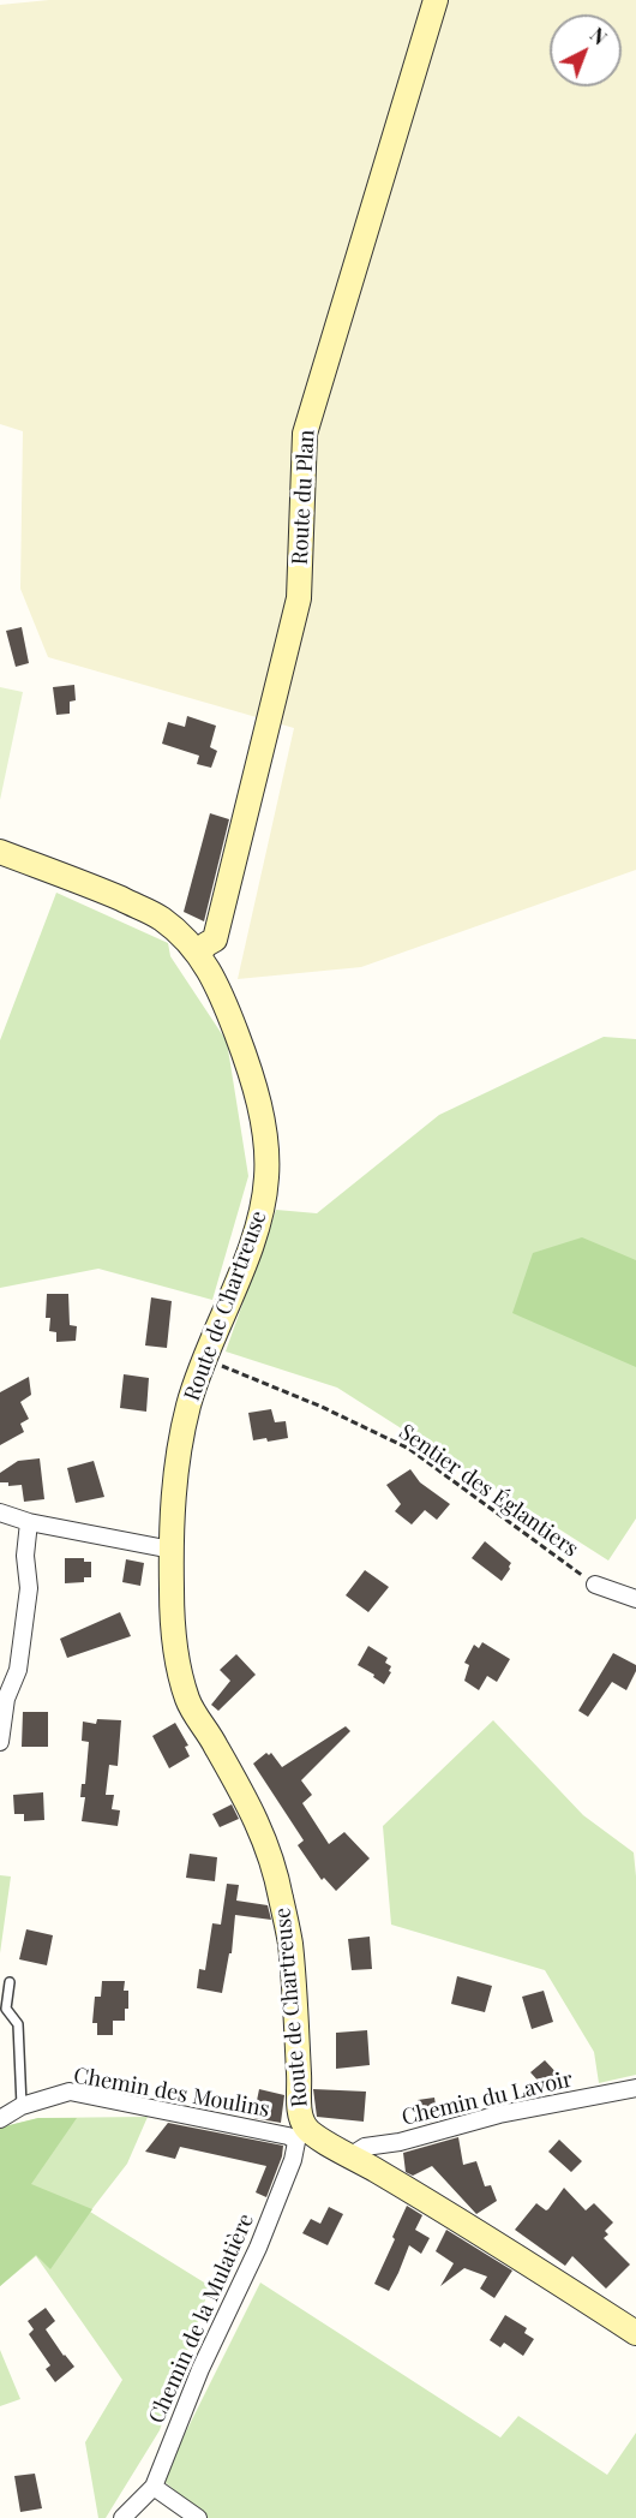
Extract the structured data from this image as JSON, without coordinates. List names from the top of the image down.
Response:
{
  "streets": {
    "main road": ["Route du Plan", "Route de Chartreuse"],
    "street": ["Chemin des Moulins", "Chemin du Lavoir", "Chemin de la Mulatière"],
    "path": ["Sentier des Églantiers"]
  },
  "crossings": [
    ["Route du Plan", "Route de Chartreuse"],
    ["Route de Chartreuse", "Sentier des Églantiers"],
    ["Route de Chartreuse", "Chemin des Moulins"],
    ["Route de Chartreuse", "Chemin du Lavoir"],
    ["Route de Chartreuse", "Chemin de la Mulatière"],
    ["Chemin des Moulins", "Chemin de la Mulatière"]
  ],
  "north": "top right"
}
